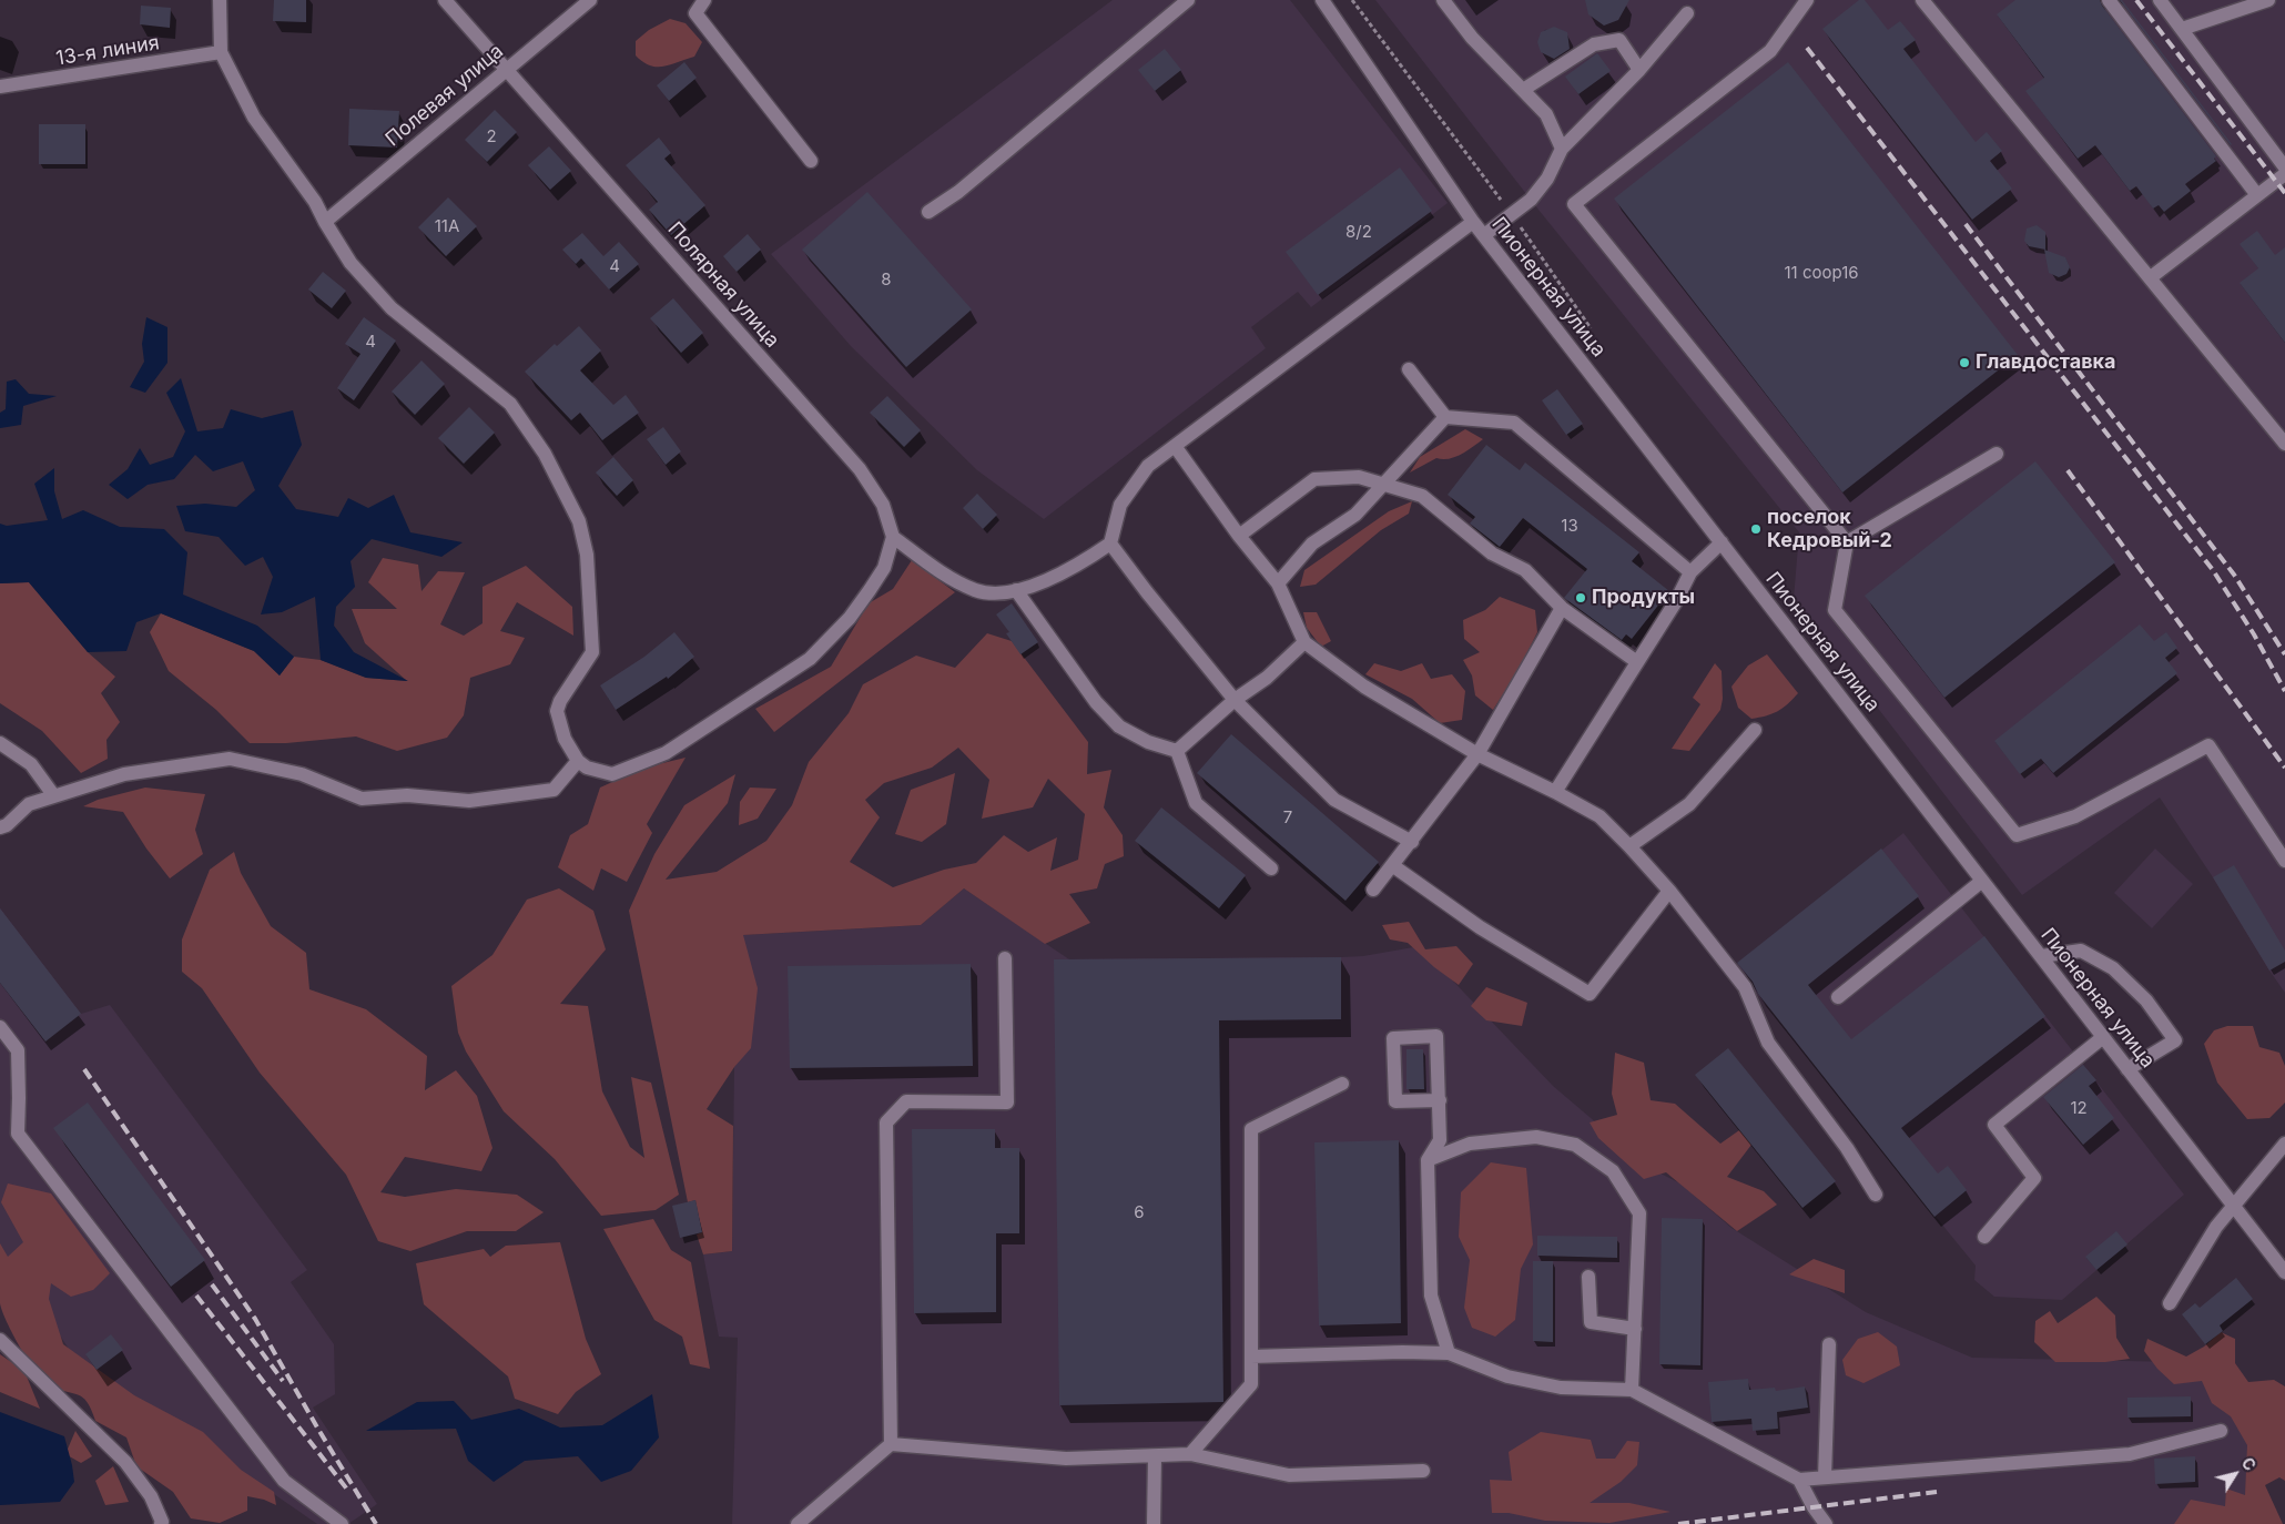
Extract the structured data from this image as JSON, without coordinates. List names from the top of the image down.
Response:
{
  "streets": {
    "street": [
      "13-я линия",
      "Полевая улица",
      "Полярная улица",
      "Пионерная улица"
    ]
  },
  "crossings": [
    ["Полевая улица", "Полярная улица"]
  ],
  "places": ["Главдоставка", "поселок Кедровый-2", "Продукты"],
  "house_numbers": [
    "2",
    "11А",
    "8/2",
    "4",
    "11 соор16",
    "8",
    "4",
    "13",
    "7",
    "12",
    "6"
  ],
  "north": "top right"
}
